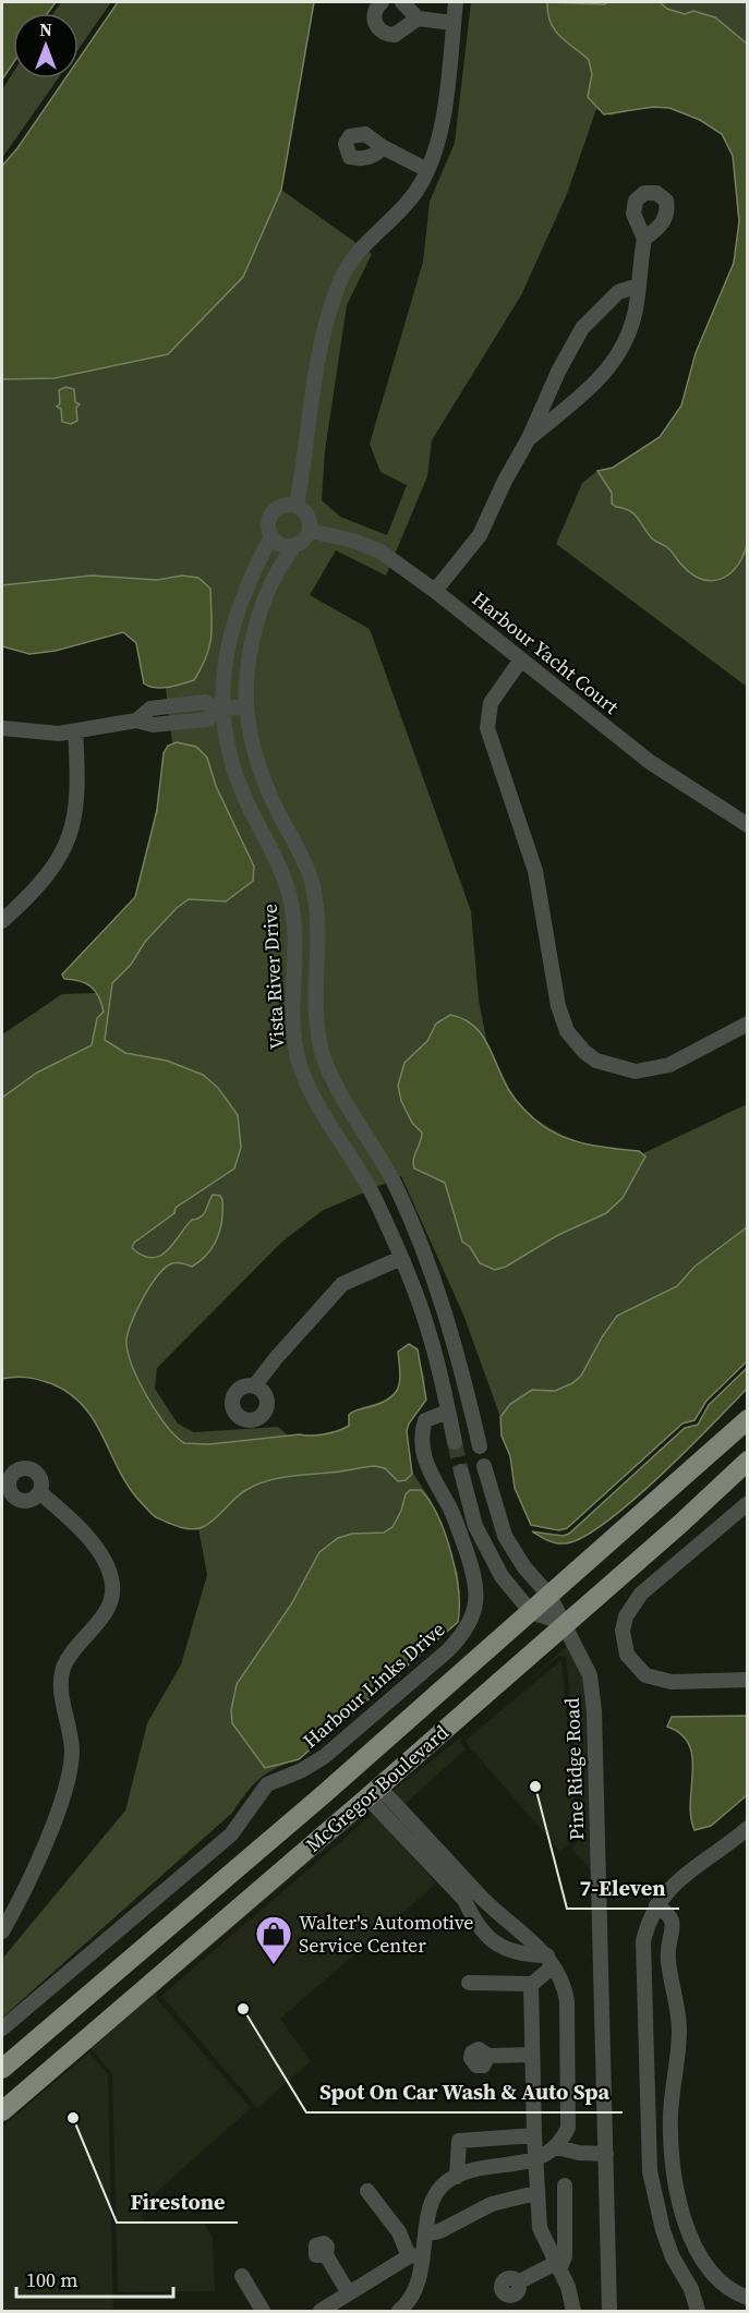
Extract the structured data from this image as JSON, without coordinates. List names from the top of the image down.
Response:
{
  "streets": {
    "main road": ["McGregor Boulevard"],
    "street": [
      "Harbour Yacht Court",
      "Vista River Drive",
      "Harbour Links Drive",
      "Pine Ridge Road"
    ]
  },
  "crossings": [
    ["Harbour Yacht Court", "Vista River Drive"],
    ["Vista River Drive", "Harbour Links Drive"],
    ["Pine Ridge Road", "McGregor Boulevard"]
  ],
  "places": {
    "other": ["7-Eleven", "Spot On Car Wash & Auto Spa", "Firestone"],
    "shop": ["Walter's Automotive Service Center"]
  },
  "scale_bar": "100 m",
  "north": "top"
}
